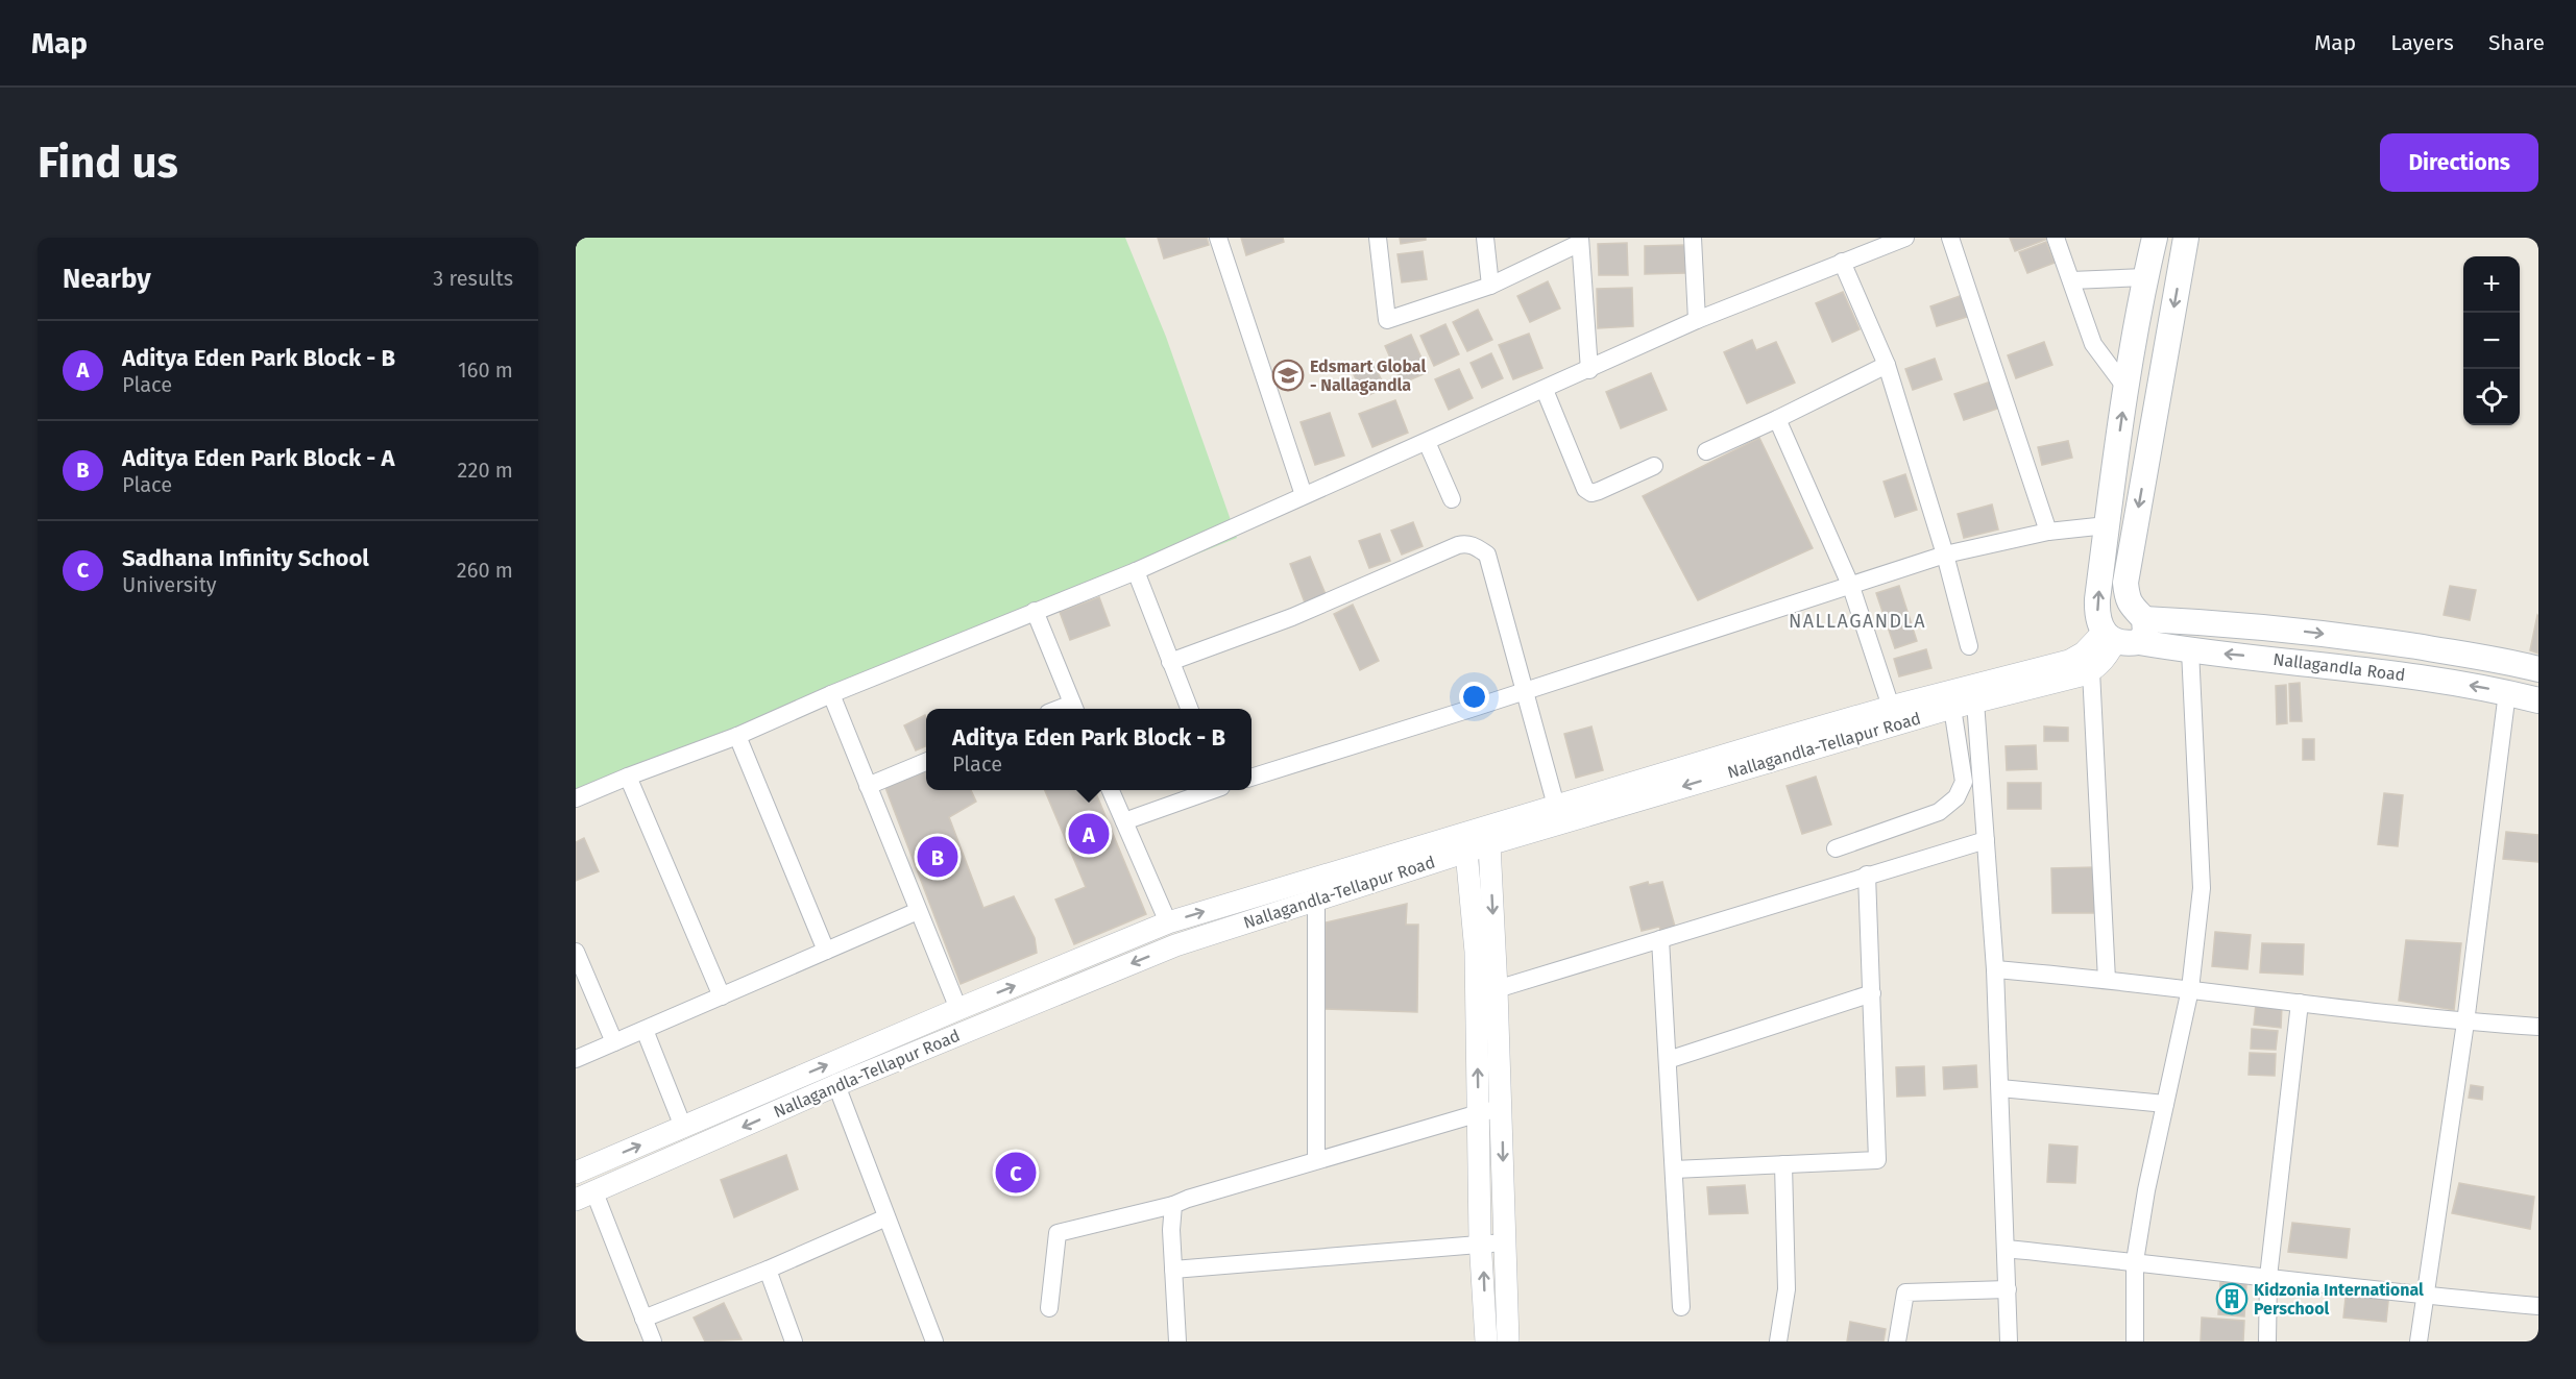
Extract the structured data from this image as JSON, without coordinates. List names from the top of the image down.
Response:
{
  "streets": {
    "main road": ["Nallagandla Road"],
    "street": ["Nallagandla-Tellapur Road"]
  },
  "crossings": [
    ["Nallagandla Road", "Nallagandla-Tellapur Road"]
  ],
  "districts": ["NALLAGANDLA"],
  "places": {
    "school or university": ["Edsmart Global - Nallagandla"],
    "building": ["Kidzonia International Perschool"]
  },
  "page": {
    "header": "Map",
    "nav": ["Map", "Layers", "Share"],
    "buttons": "Directions",
    "title": "Find us",
    "heading": ["Nearby", "3 results"],
    "map_buttons": ["+", "−"],
    "list": [
      {
        "mark": "A",
        "name": "Aditya Eden Park Block - B",
        "note": "Place",
        "value": "160 m"
      },
      {
        "mark": "B",
        "name": "Aditya Eden Park Block - A",
        "note": "Place",
        "value": "220 m"
      },
      {
        "mark": "C",
        "name": "Sadhana Infinity School",
        "note": "University",
        "value": "260 m"
      }
    ],
    "popup": ["Aditya Eden Park Block - B", "Place"],
    "pins": ["A", "B", "C"]
  }
}
